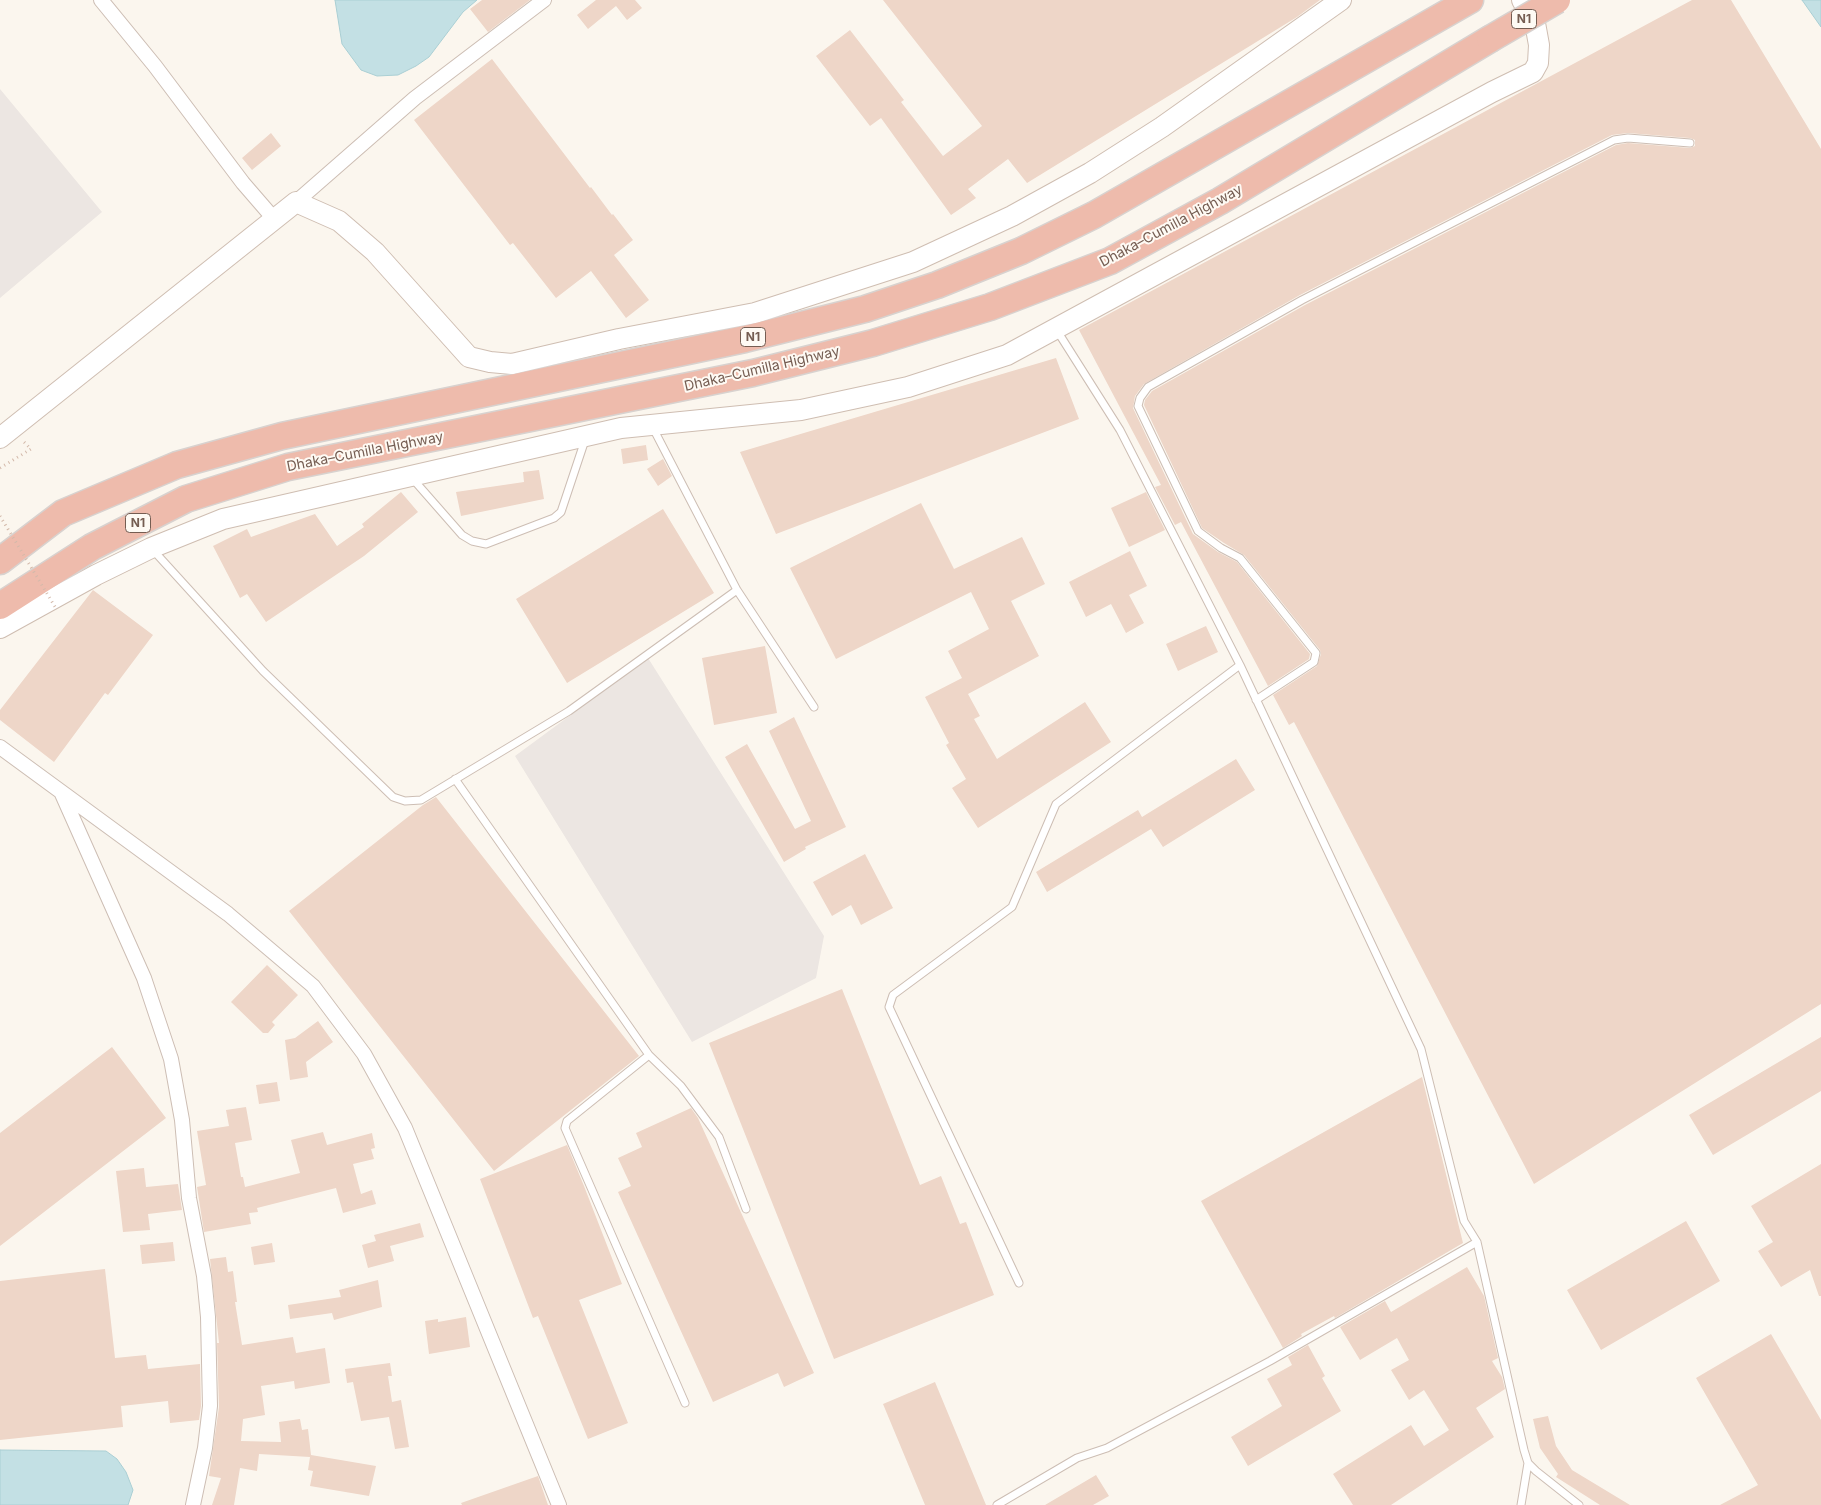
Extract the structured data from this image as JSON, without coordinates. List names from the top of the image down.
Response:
{
  "streets": {
    "highway": ["N1", "Dhaka–Cumilla Highway"]
  }
}
